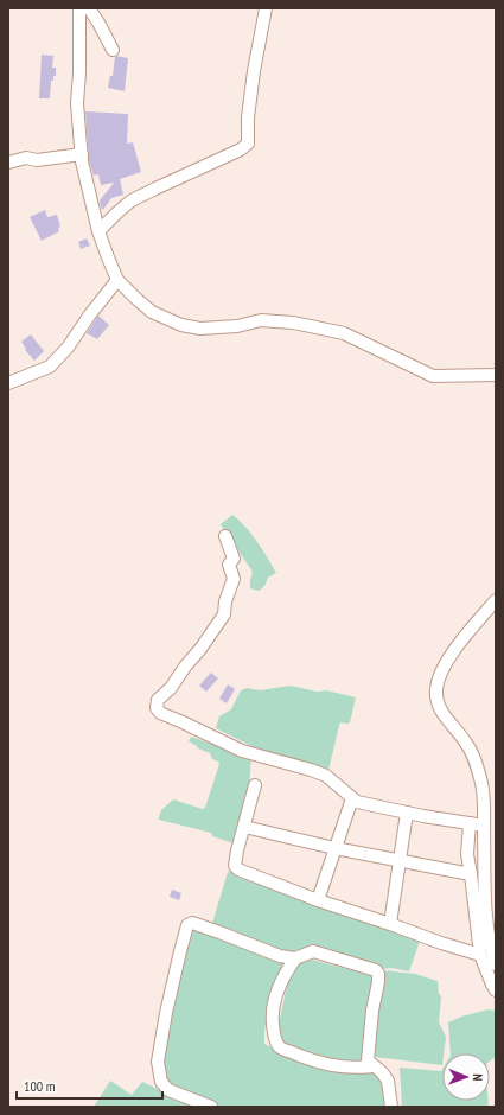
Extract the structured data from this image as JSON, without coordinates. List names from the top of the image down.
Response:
{
  "scale_bar": "100 m",
  "north": "right"
}
